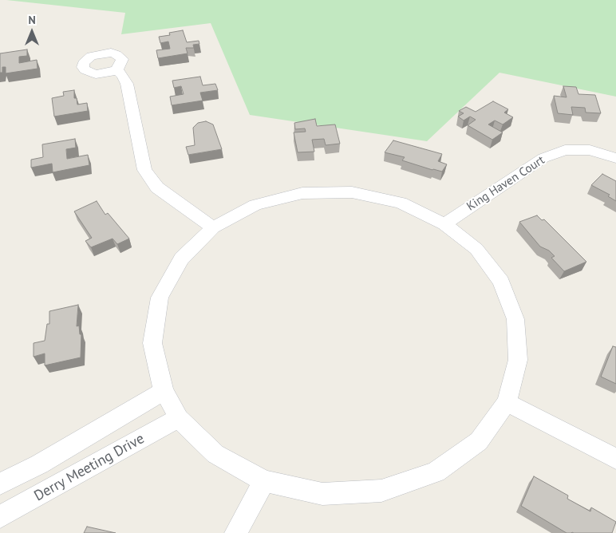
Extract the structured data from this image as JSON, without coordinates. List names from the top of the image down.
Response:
{
  "streets": {
    "street": ["King Haven Court", "Derry Meeting Drive"]
  },
  "north": "top"
}
